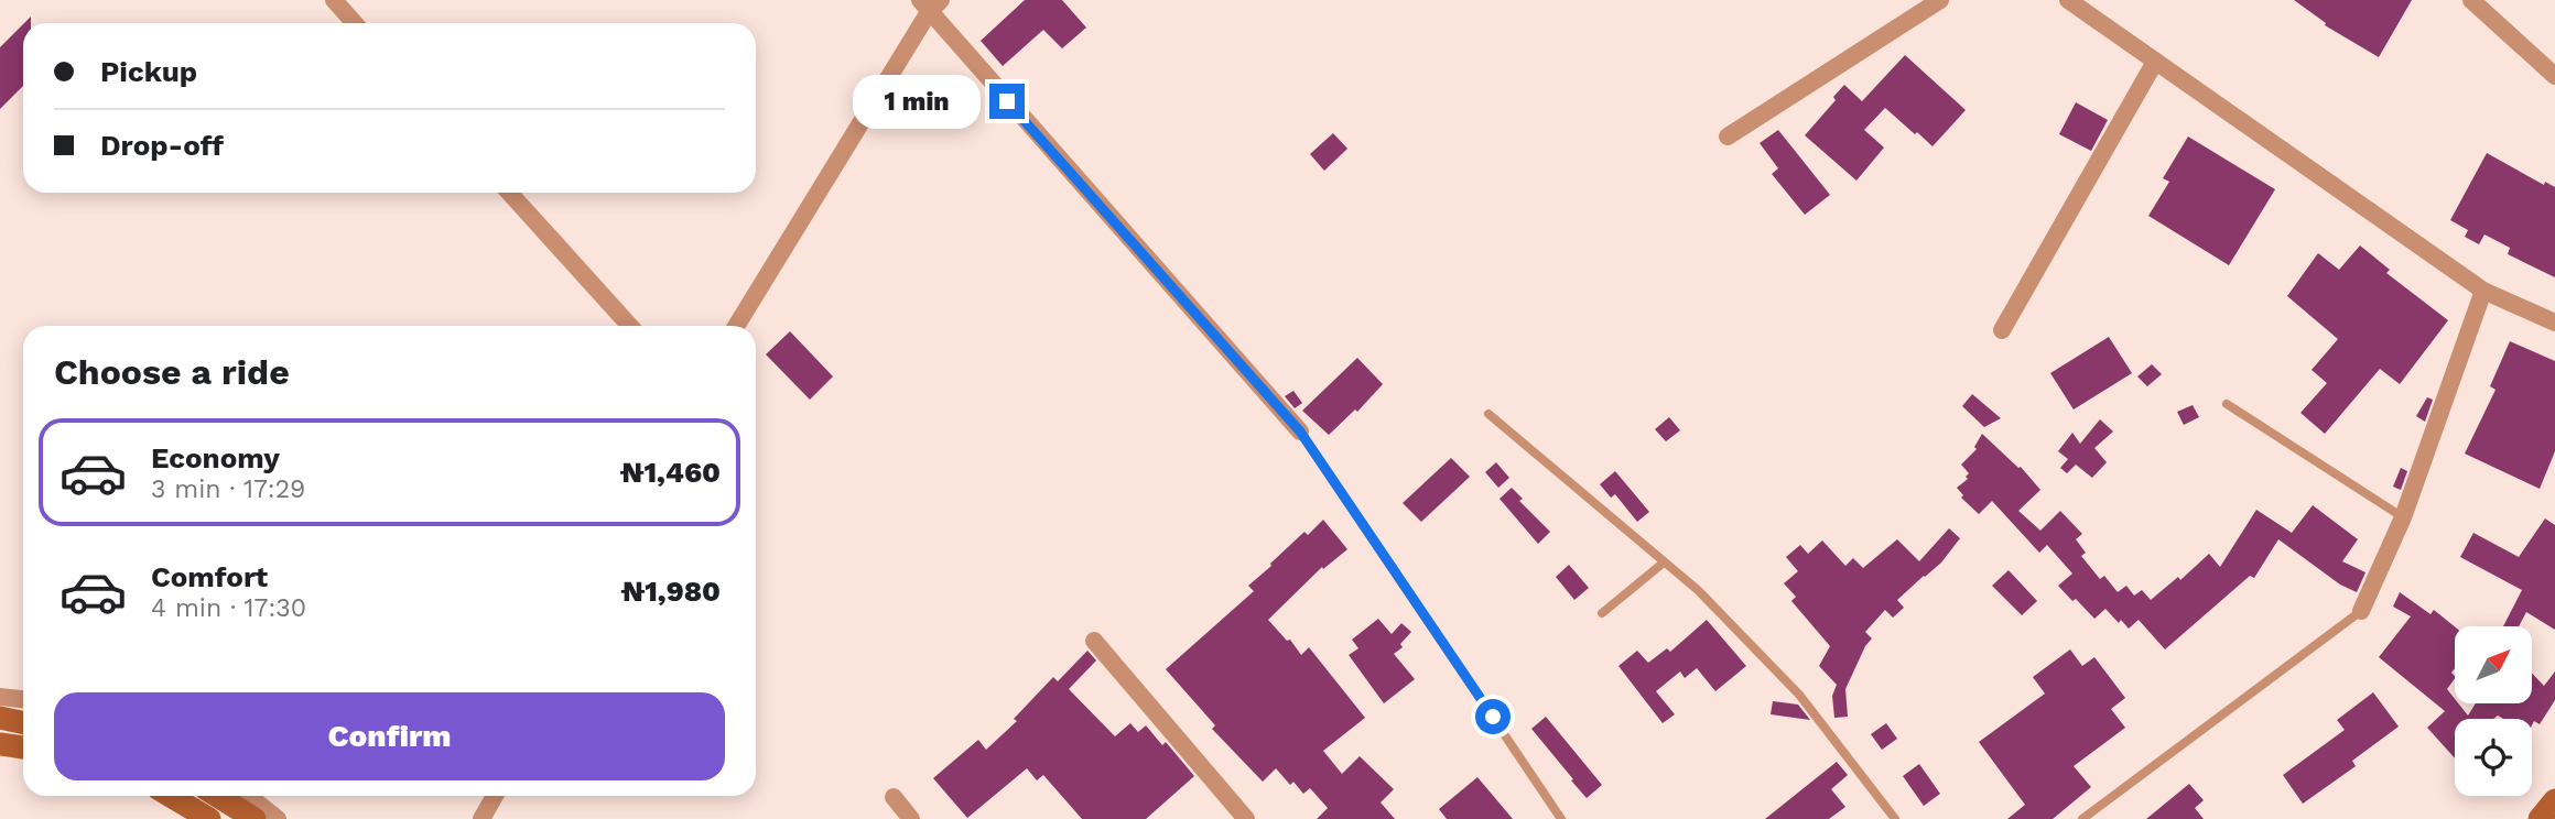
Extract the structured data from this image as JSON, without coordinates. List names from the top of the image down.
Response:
{
  "north": "top right",
  "page": {
    "banner": ["Pickup", "Drop-off"],
    "bubble": "1 min",
    "heading": "Choose a ride",
    "list": [
      {
        "name": "Economy",
        "note": "3 min · 17:29",
        "value": "₦1,460"
      },
      {
        "name": "Comfort",
        "note": "4 min · 17:30",
        "value": "₦1,980"
      }
    ],
    "buttons": "Confirm"
  }
}
